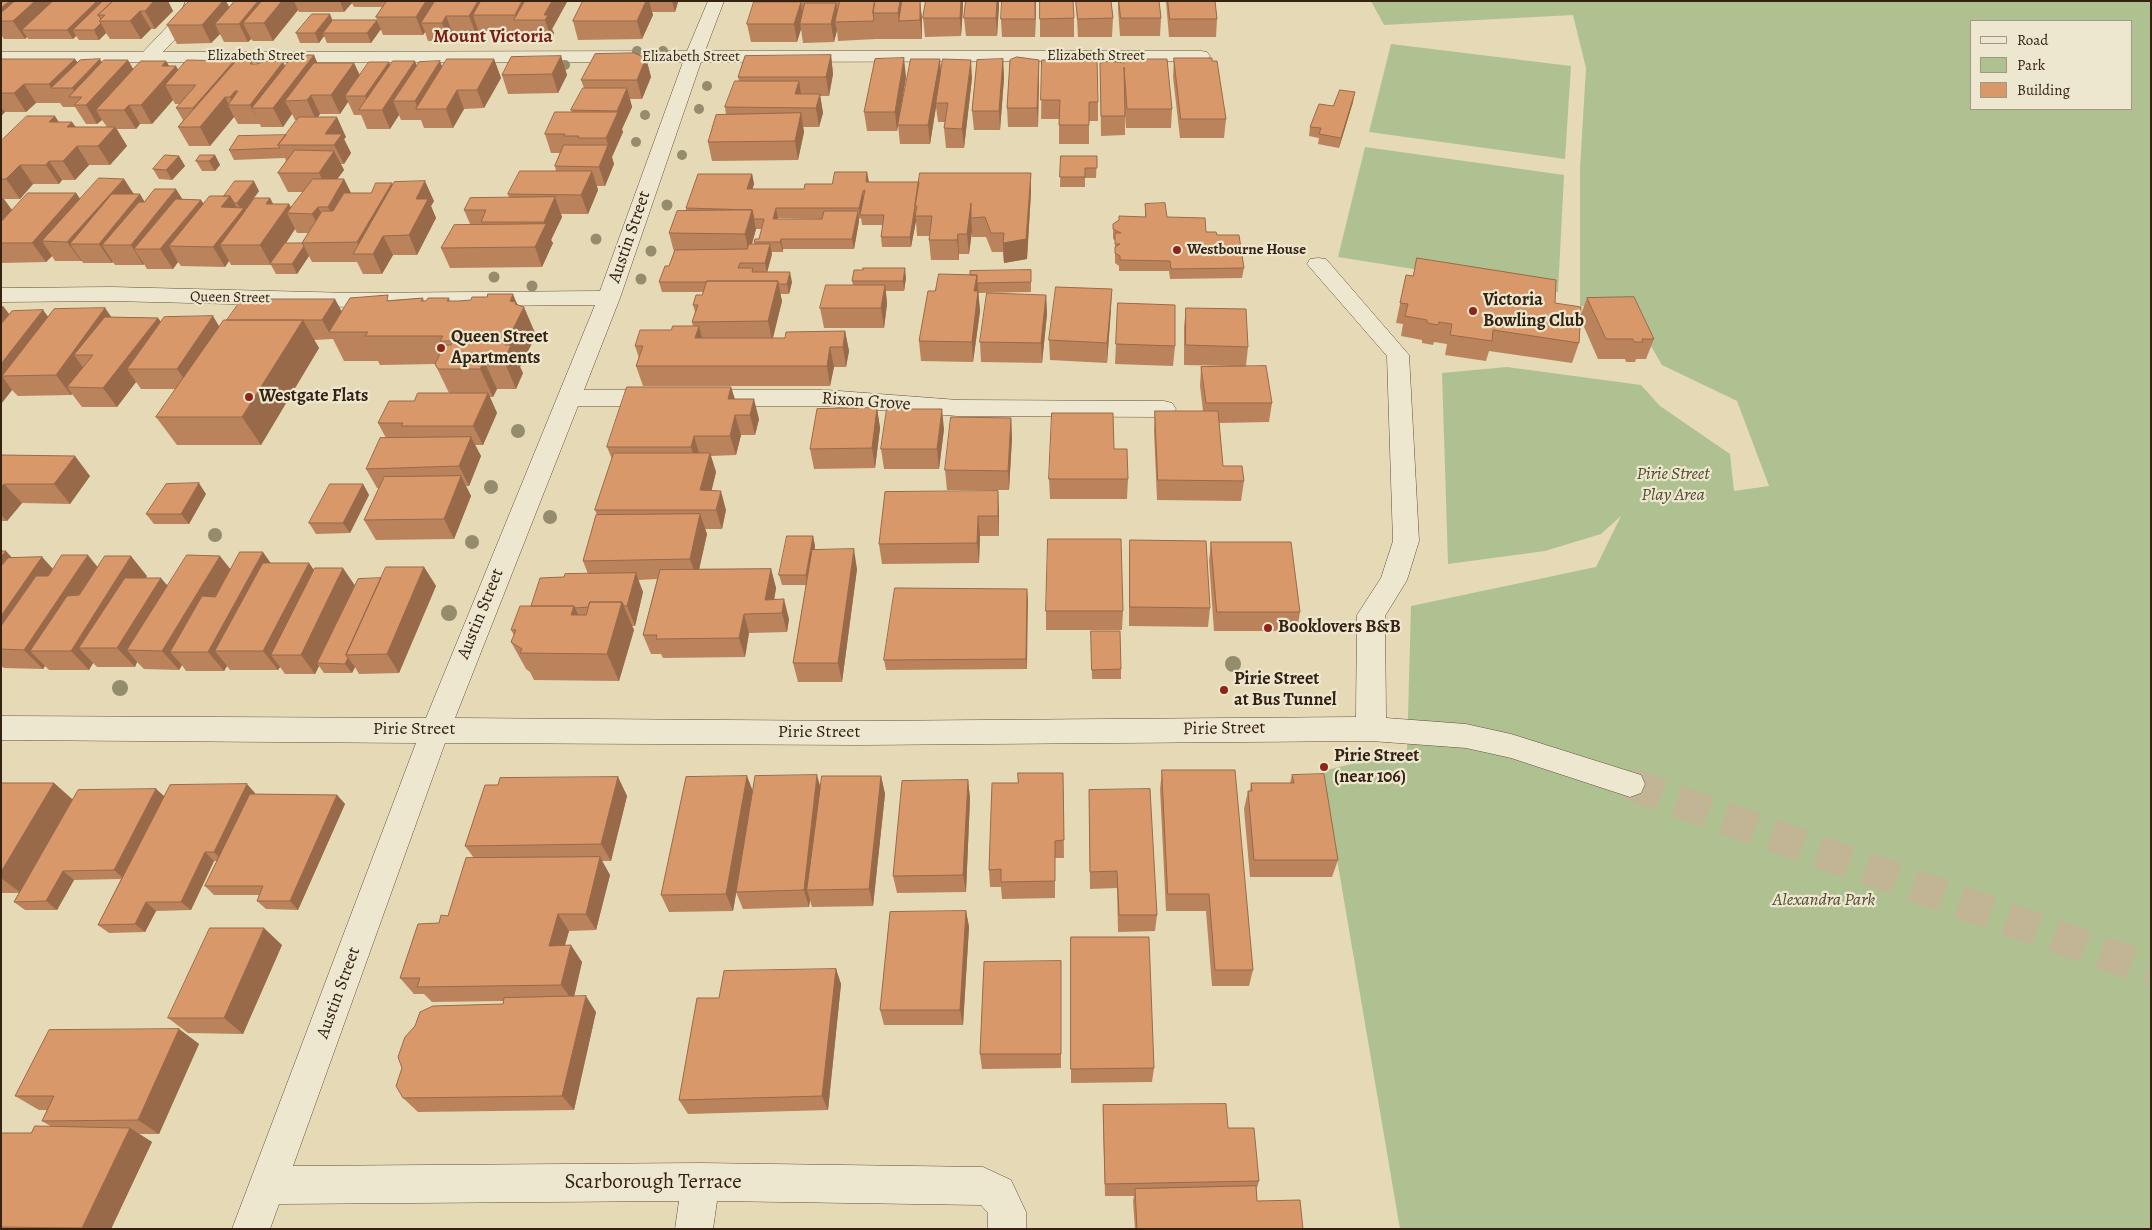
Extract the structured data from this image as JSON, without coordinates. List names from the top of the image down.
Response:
{
  "streets": {
    "street": [
      "Elizabeth Street",
      "Austin Street",
      "Queen Street",
      "Rixon Grove",
      "Pirie Street",
      "Scarborough Terrace"
    ]
  },
  "crossings": [
    ["Elizabeth Street", "Austin Street"],
    ["Austin Street", "Queen Street"],
    ["Austin Street", "Rixon Grove"],
    ["Austin Street", "Pirie Street"],
    ["Austin Street", "Scarborough Terrace"]
  ],
  "districts": ["Mount Victoria"],
  "parks": ["Pirie Street Play Area", "Alexandra Park"],
  "places": [
    "Westbourne House",
    "Victoria Bowling Club",
    "Queen Street Apartments",
    "Westgate Flats",
    "Booklovers B&B",
    "Pirie Street at Bus Tunnel",
    "Pirie Street (near 106)"
  ],
  "legend": ["Road", "Park", "Building"]
}
